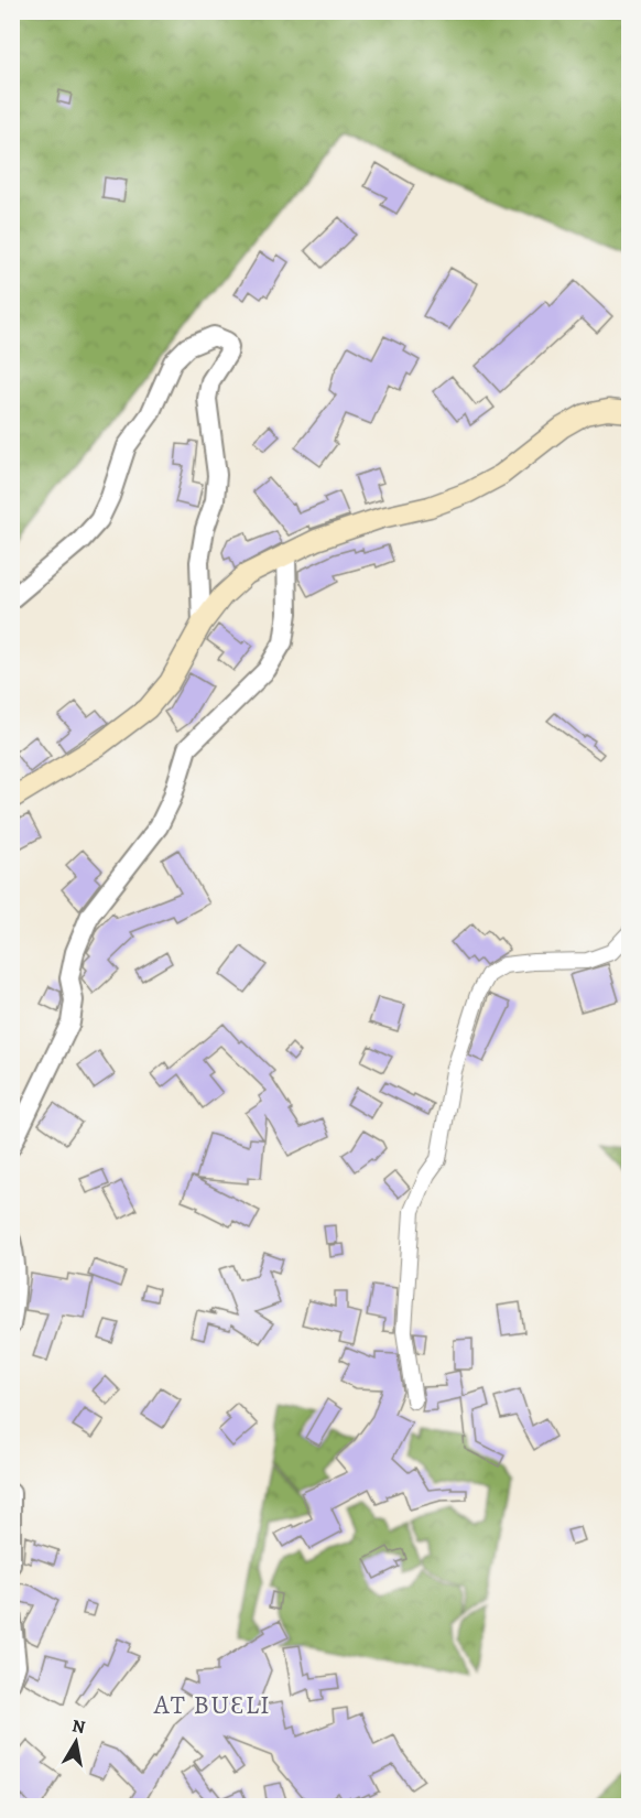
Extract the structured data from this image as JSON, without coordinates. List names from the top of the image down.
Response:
{
  "districts": ["AT BUƐLI"],
  "north": "top"
}
